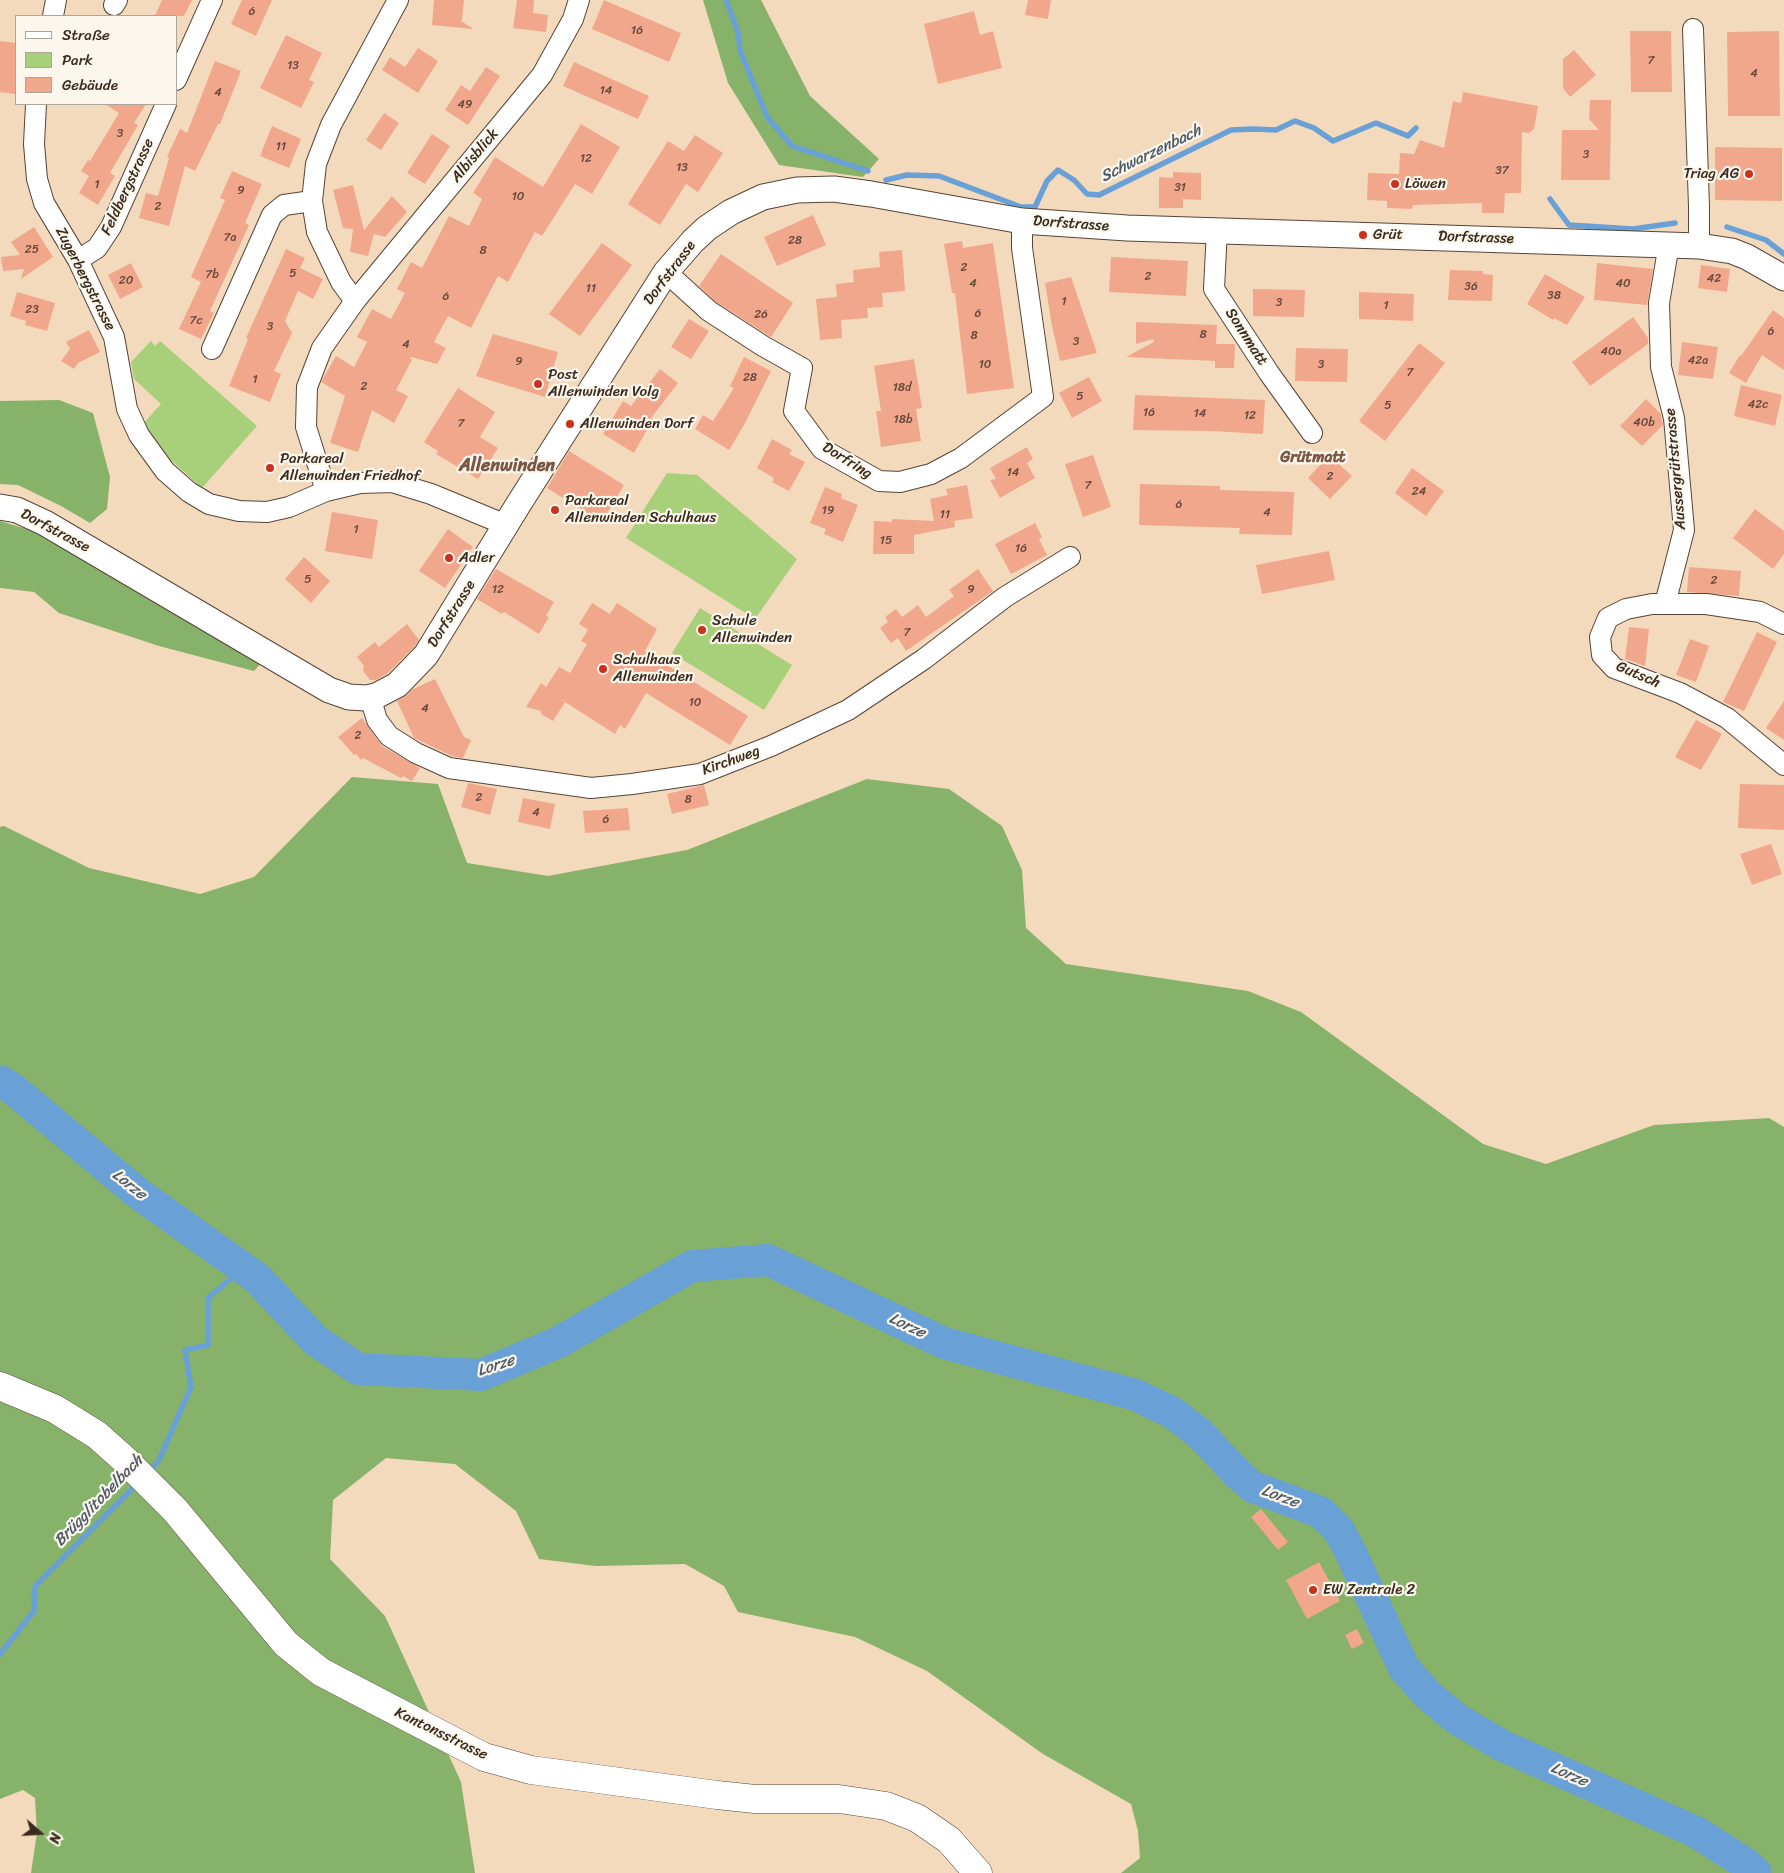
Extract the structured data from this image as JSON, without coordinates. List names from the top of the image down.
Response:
{
  "streets": {
    "main road": ["Kantonsstrasse"],
    "street": [
      "Albisblick",
      "Feldbergstrasse",
      "Dorfstrasse",
      "Zugerbergstrasse",
      "Sonnmatt",
      "Dorfring",
      "Aussergrütstrasse",
      "Gutsch",
      "Kirchweg"
    ]
  },
  "crossings": [
    ["Albisblick", "Zugerbergstrasse"],
    ["Feldbergstrasse", "Zugerbergstrasse"],
    ["Dorfstrasse", "Zugerbergstrasse"],
    ["Dorfstrasse", "Sonnmatt"],
    ["Dorfstrasse", "Dorfring"],
    ["Dorfstrasse", "Aussergrütstrasse"],
    ["Dorfstrasse", "Kirchweg"],
    ["Aussergrütstrasse", "Gutsch"]
  ],
  "districts": ["Grütmatt", "Allenwinden"],
  "water": ["Schwarzenbach", "Lorze", "Brügglitobelbach"],
  "places": [
    "Triag AG",
    "Löwen",
    "Grüt",
    "Post Allenwinden Volg",
    "Allenwinden Dorf",
    "Parkareal Allenwinden Friedhof",
    "Parkareal Allenwinden Schulhaus",
    "Adler",
    "Schule Allenwinden",
    "Schulhaus Allenwinden",
    "EW Zentrale 2"
  ],
  "house_numbers": [
    "6",
    "16",
    "7",
    "13",
    "4",
    "14",
    "4",
    "49",
    "3",
    "11",
    "3",
    "12",
    "13",
    "37",
    "1",
    "31",
    "9",
    "10",
    "2",
    "7a",
    "28",
    "25",
    "8",
    "2",
    "5",
    "7b",
    "2",
    "42",
    "20",
    "4",
    "40",
    "36",
    "11",
    "38",
    "6",
    "1",
    "3",
    "1",
    "23",
    "6",
    "26",
    "7c",
    "3",
    "6",
    "8",
    "8",
    "3",
    "4",
    "40a",
    "42a",
    "9",
    "10",
    "3",
    "7",
    "28",
    "1",
    "2",
    "18d",
    "5",
    "42c",
    "5",
    "16",
    "14",
    "12",
    "18b",
    "40b",
    "7",
    "14",
    "2",
    "7",
    "24",
    "6",
    "19",
    "4",
    "11",
    "1",
    "15",
    "16",
    "5",
    "2",
    "12",
    "9",
    "7",
    "10",
    "4",
    "2",
    "2",
    "8",
    "4",
    "6"
  ],
  "legend": ["Straße", "Park", "Gebäude"],
  "north": "right"
}
